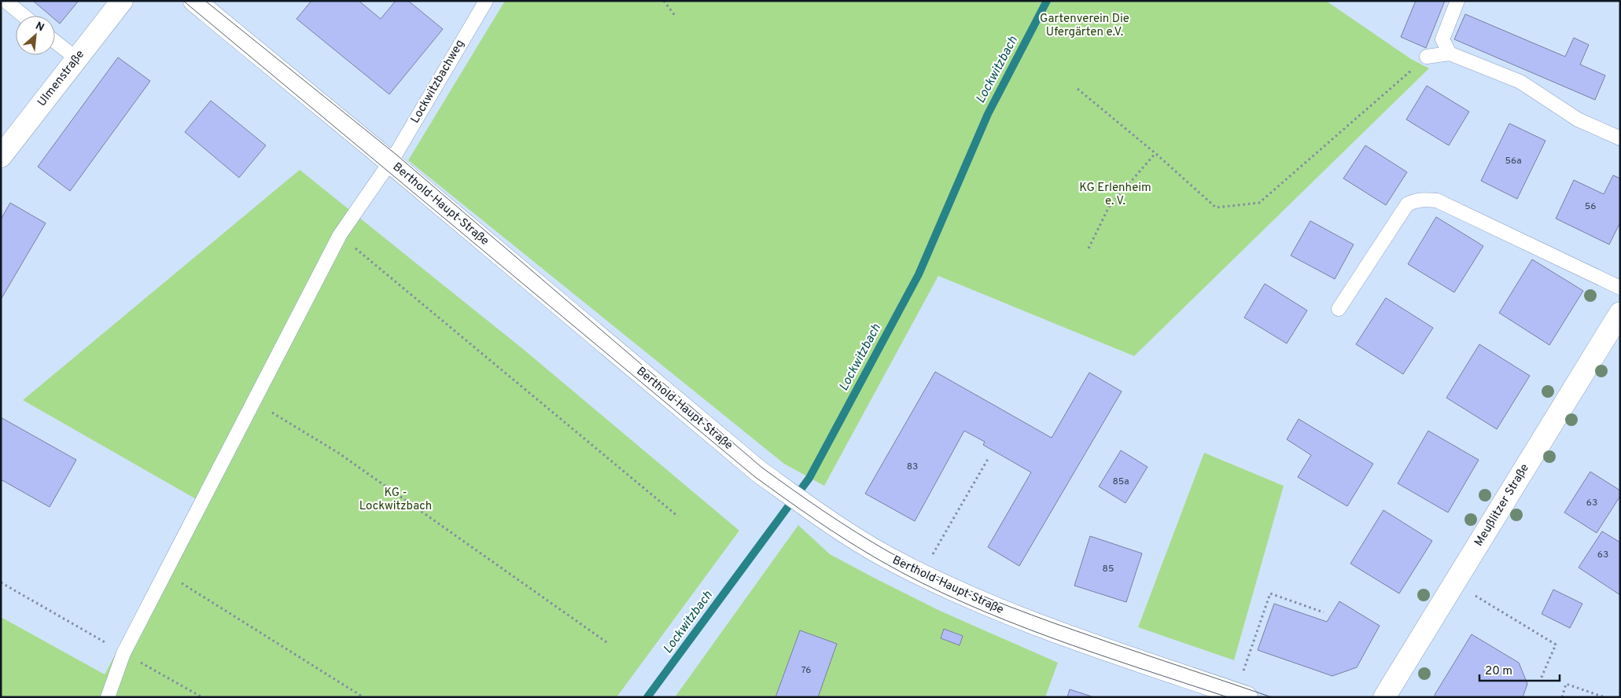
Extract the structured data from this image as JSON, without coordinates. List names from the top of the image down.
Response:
{
  "streets": {
    "street": ["Ulmenstraße", "Berthold-Haupt-Straße", "Meußlitzer Straße"],
    "lane": ["Lockwitzbachweg"]
  },
  "crossings": [
    ["Lockwitzbachweg", "Berthold-Haupt-Straße"]
  ],
  "water": ["Lockwitzbach"],
  "parks": ["Gartenverein Die Ufergärten e.V.", "KG Erlenheim e. V.", "KG - Lockwitzbach"],
  "house_numbers": [
    "56a",
    "56",
    "83",
    "85a",
    "63",
    "63",
    "85",
    "76"
  ],
  "scale_bar": "20 m",
  "north": "top right"
}
